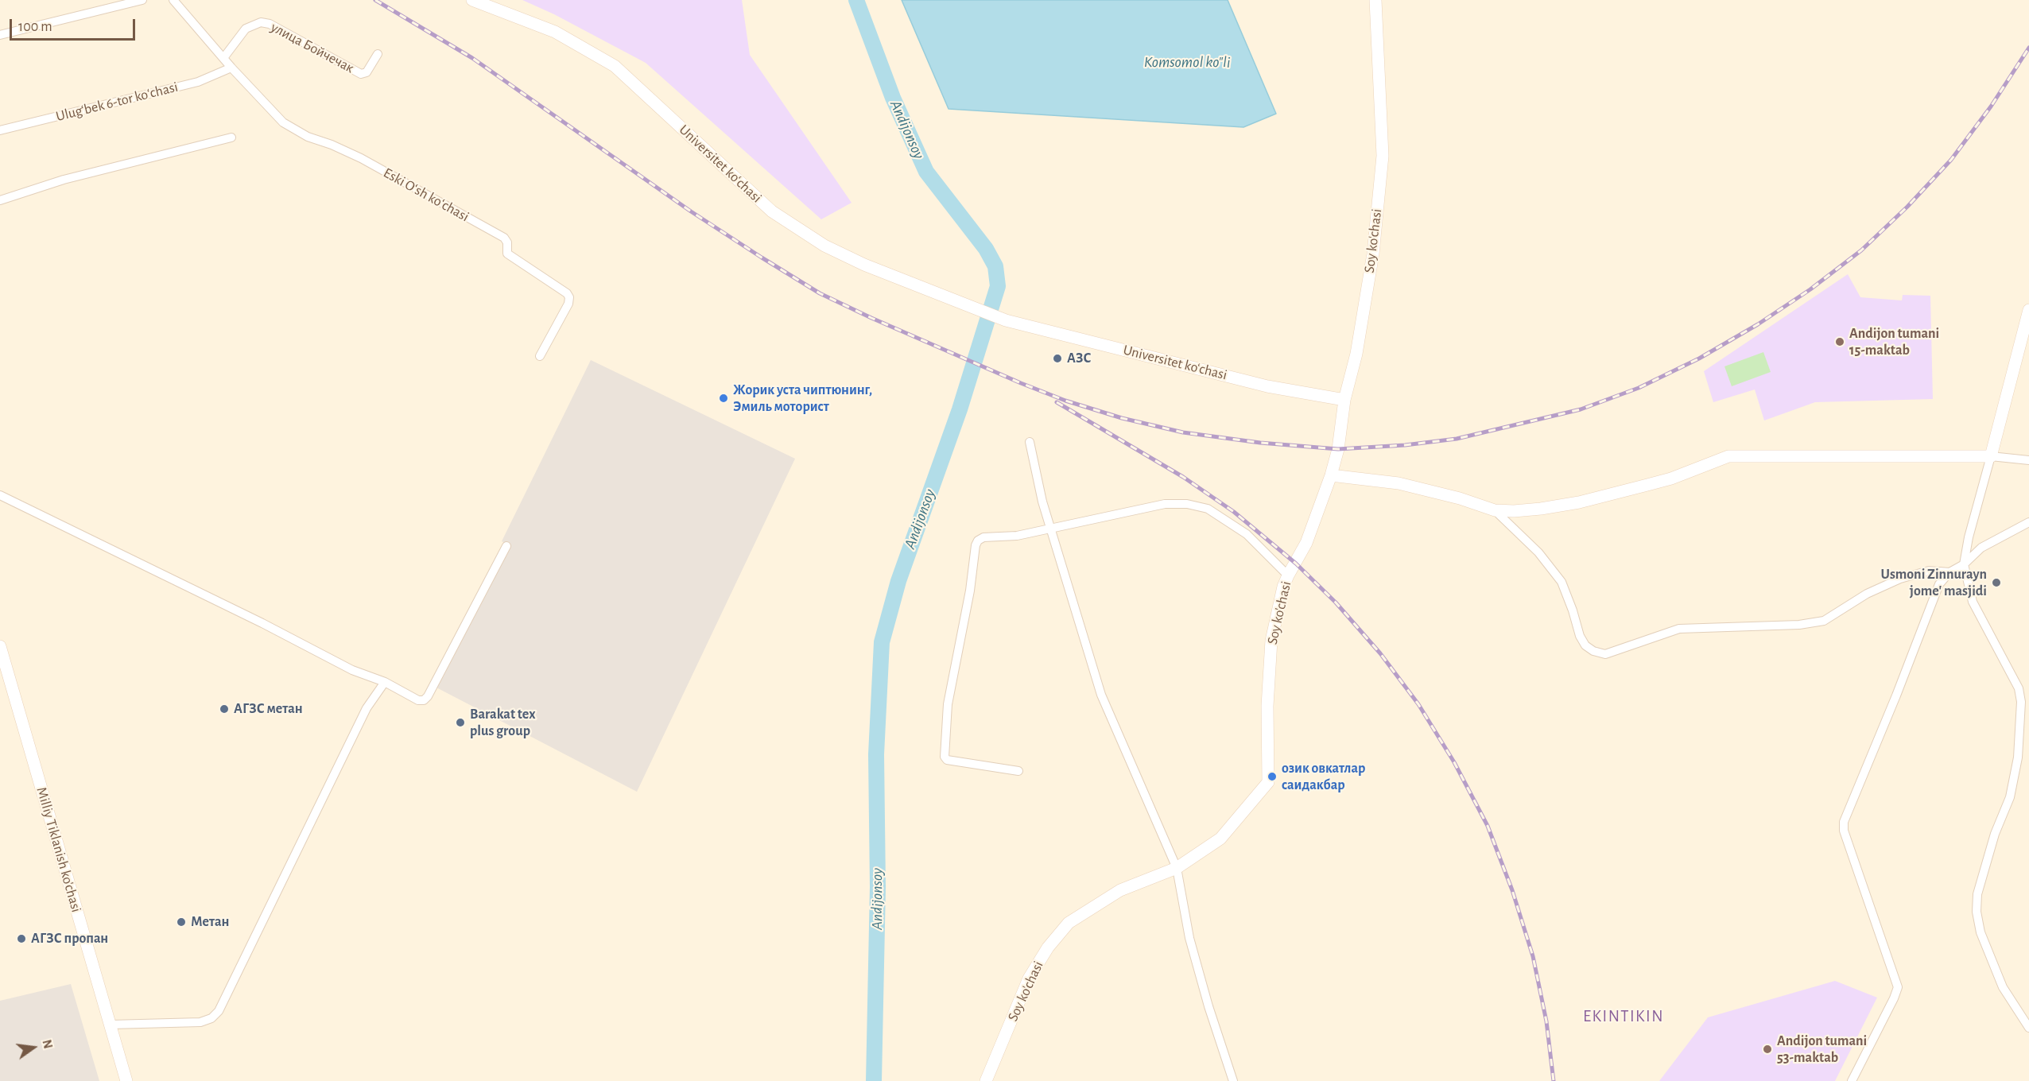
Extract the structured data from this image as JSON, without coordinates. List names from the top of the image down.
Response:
{
  "streets": {
    "main road": ["Universitet kо‘chasi", "Soy ko'chasi", "Milliy Tiklanish ko'chasi"],
    "street": ["улица Бойчечак", "Ulug‘bek 6-tor koʻchasi", "Eski Oʻsh koʻchasi"]
  },
  "crossings": [
    ["улица Бойчечак", "Eski Oʻsh koʻchasi"],
    ["Ulug‘bek 6-tor koʻchasi", "Eski Oʻsh koʻchasi"],
    ["Universitet kо‘chasi", "Soy ko'chasi"]
  ],
  "districts": ["EKINTIKIN"],
  "water": ["Komsomol ko\"li", "Andijonsoy"],
  "places": [
    "Andijon tumani 15-maktab",
    "АЗС",
    "Жорик уста чиптюнинг, Эмиль моторист",
    "Usmoni Zinnurayn jome' masjidi",
    "АГЗС метан",
    "Barakat tex plus group",
    "озик овкатлар саидакбар",
    "Метан",
    "АГЗС пропан",
    "Andijon tumani 53-maktab"
  ],
  "scale_bar": "100 m",
  "north": "right"
}
